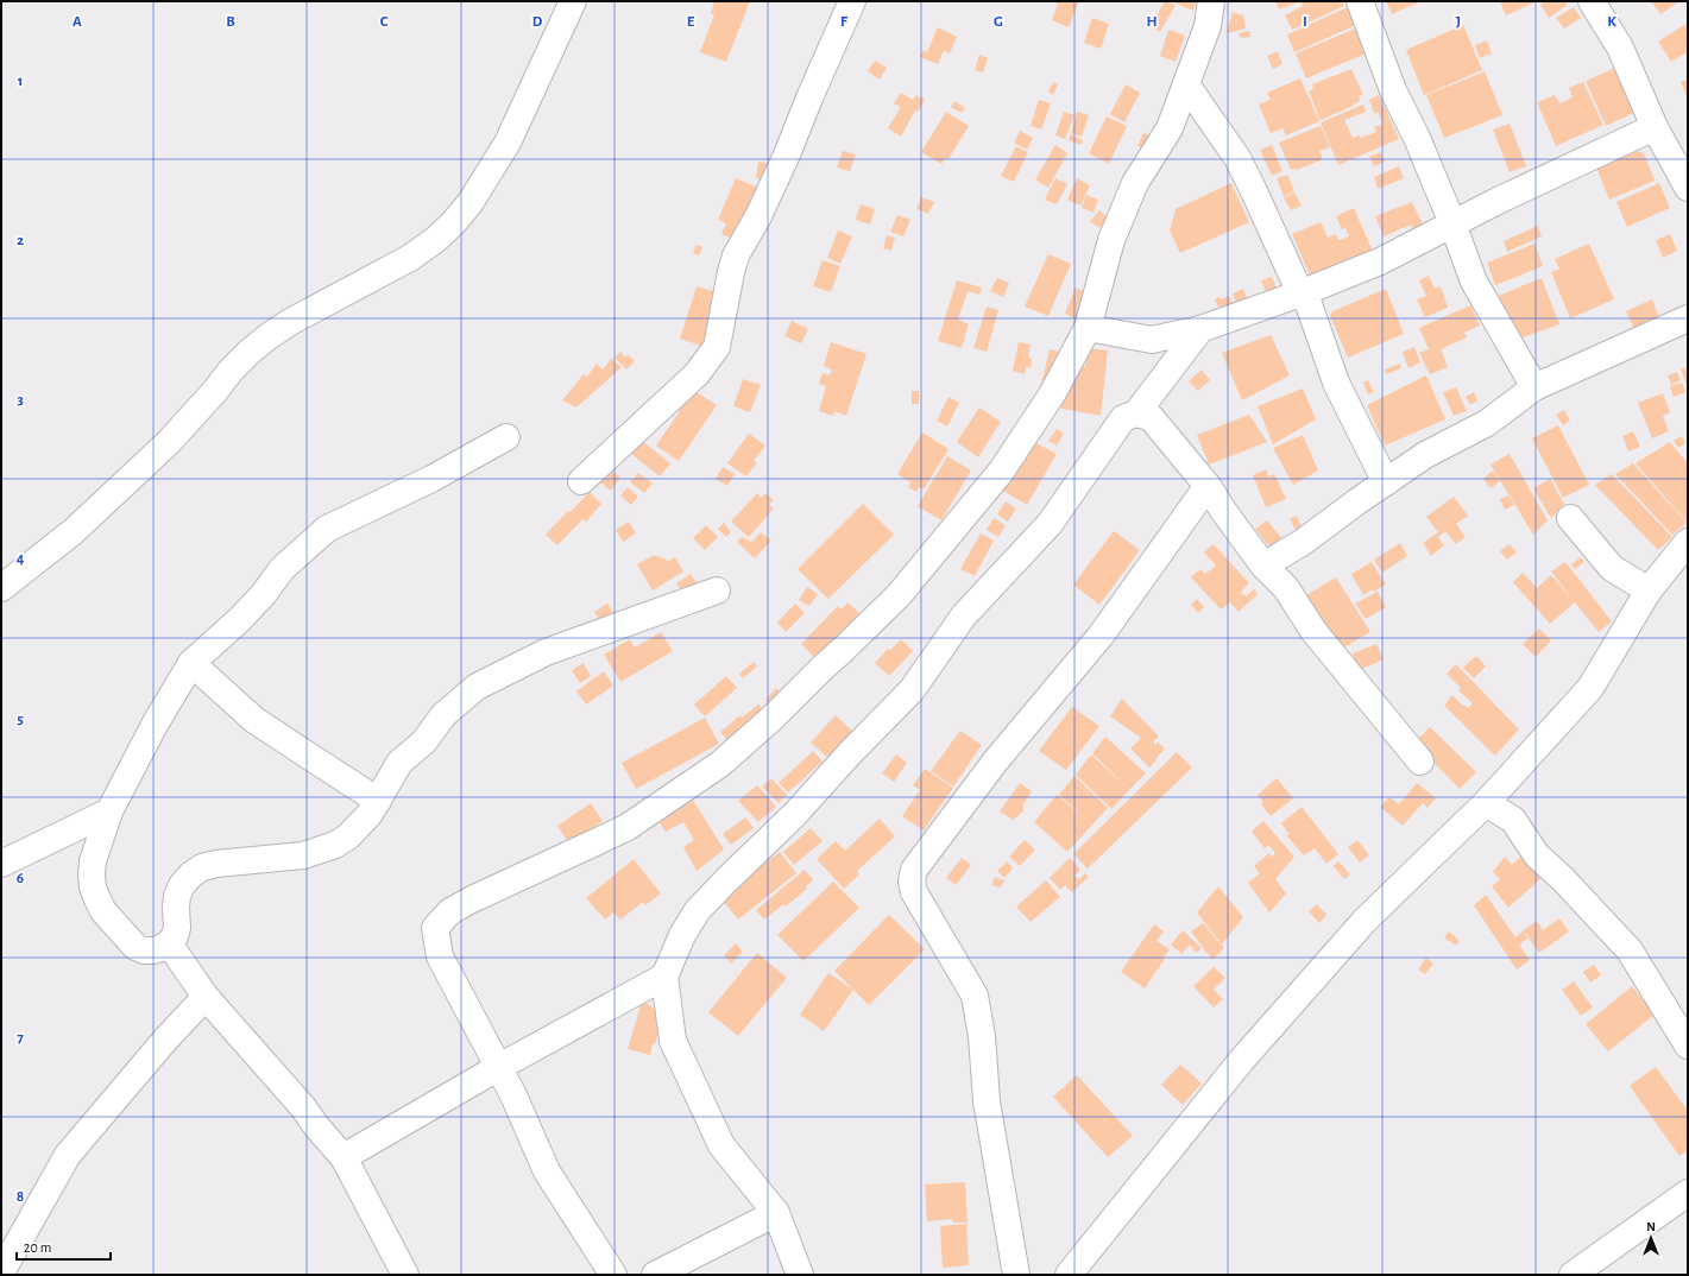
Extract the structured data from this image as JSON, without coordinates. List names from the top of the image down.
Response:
{
  "scale_bar": "20 m",
  "north": "top",
  "grid": {
    "columns": [
      "A",
      "B",
      "C",
      "D",
      "E",
      "F",
      "G",
      "H",
      "I",
      "J",
      "K"
    ],
    "rows": [
      "1",
      "2",
      "3",
      "4",
      "5",
      "6",
      "7",
      "8"
    ]
  }
}
